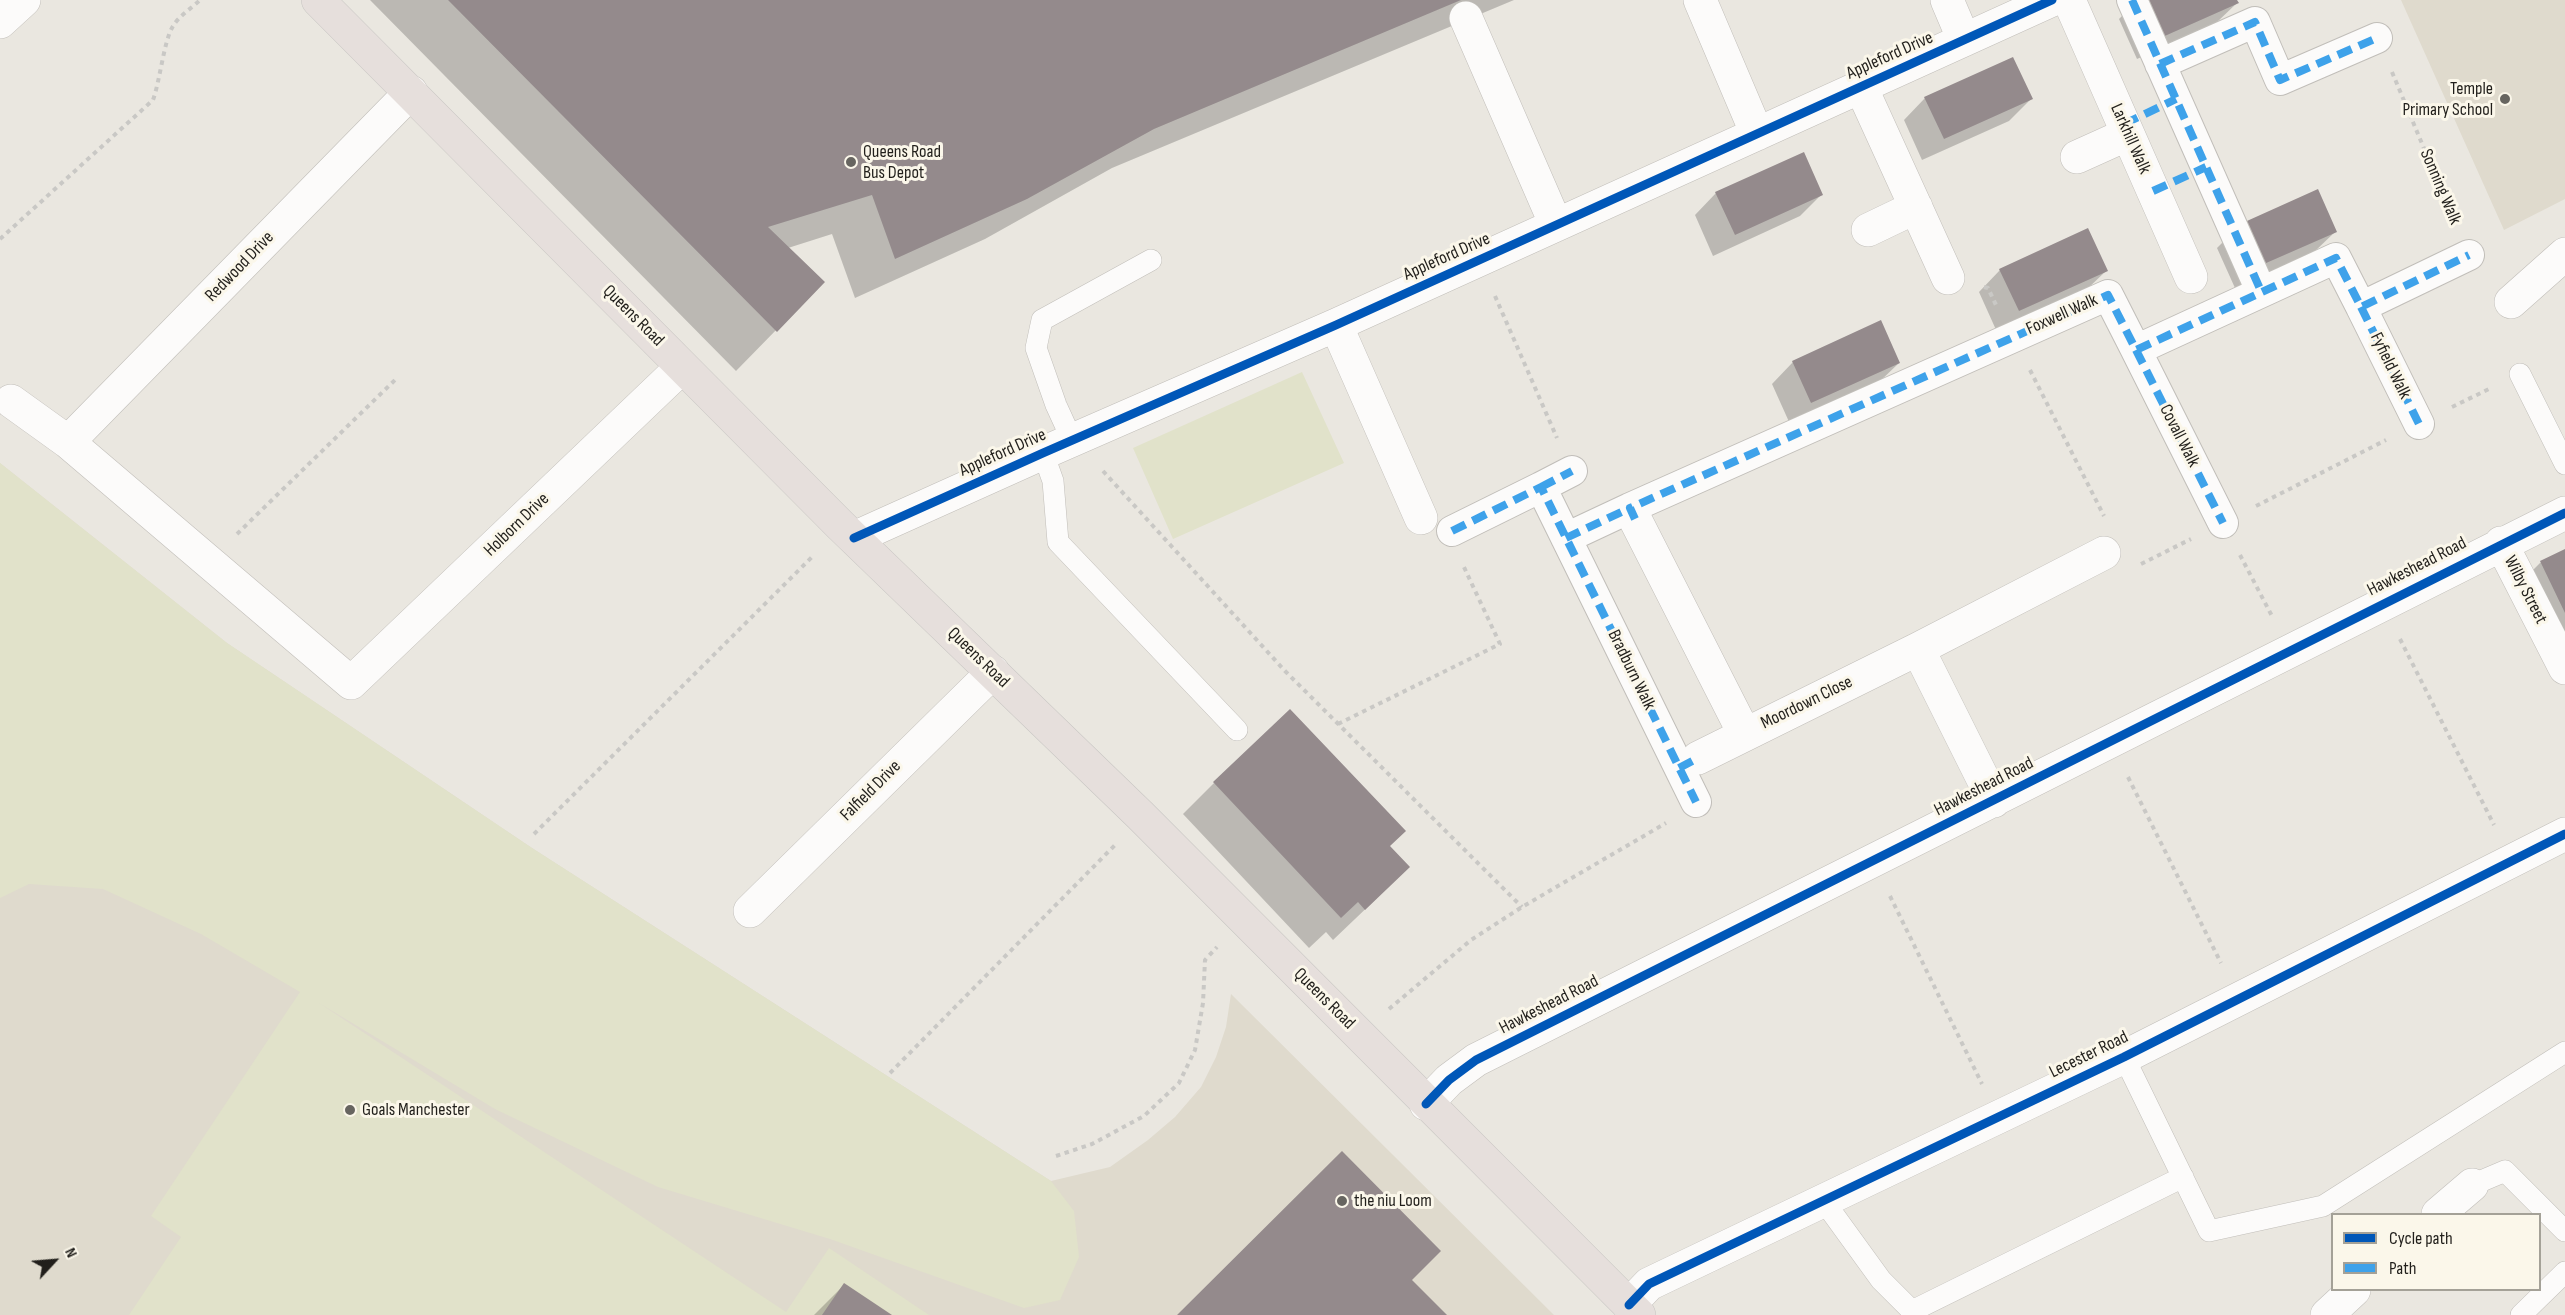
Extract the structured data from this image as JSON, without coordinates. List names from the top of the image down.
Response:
{
  "streets": {
    "highway": ["Queens Road"],
    "street": [
      "Appleford Drive",
      "Larkhill Walk",
      "Redwood Drive",
      "Foxwell Walk",
      "Fyfield Walk",
      "Covall Walk",
      "Holborn Drive",
      "Hawkeshead Road",
      "Wilby Street",
      "Bradburn Walk",
      "Moordown Close",
      "Falfield Drive",
      "Lecester Road"
    ],
    "path": ["Sonning Walk"]
  },
  "crossings": [
    ["Appleford Drive", "Queens Road"],
    ["Redwood Drive", "Queens Road"],
    ["Foxwell Walk", "Covall Walk"],
    ["Foxwell Walk", "Bradburn Walk"],
    ["Queens Road", "Holborn Drive"],
    ["Queens Road", "Hawkeshead Road"],
    ["Queens Road", "Falfield Drive"],
    ["Queens Road", "Lecester Road"],
    ["Hawkeshead Road", "Wilby Street"]
  ],
  "places": [
    "Temple Primary School",
    "Queens Road Bus Depot",
    "Goals Manchester",
    "the niu Loom"
  ],
  "legend": ["Cycle path", "Path"],
  "north": "top right"
}
